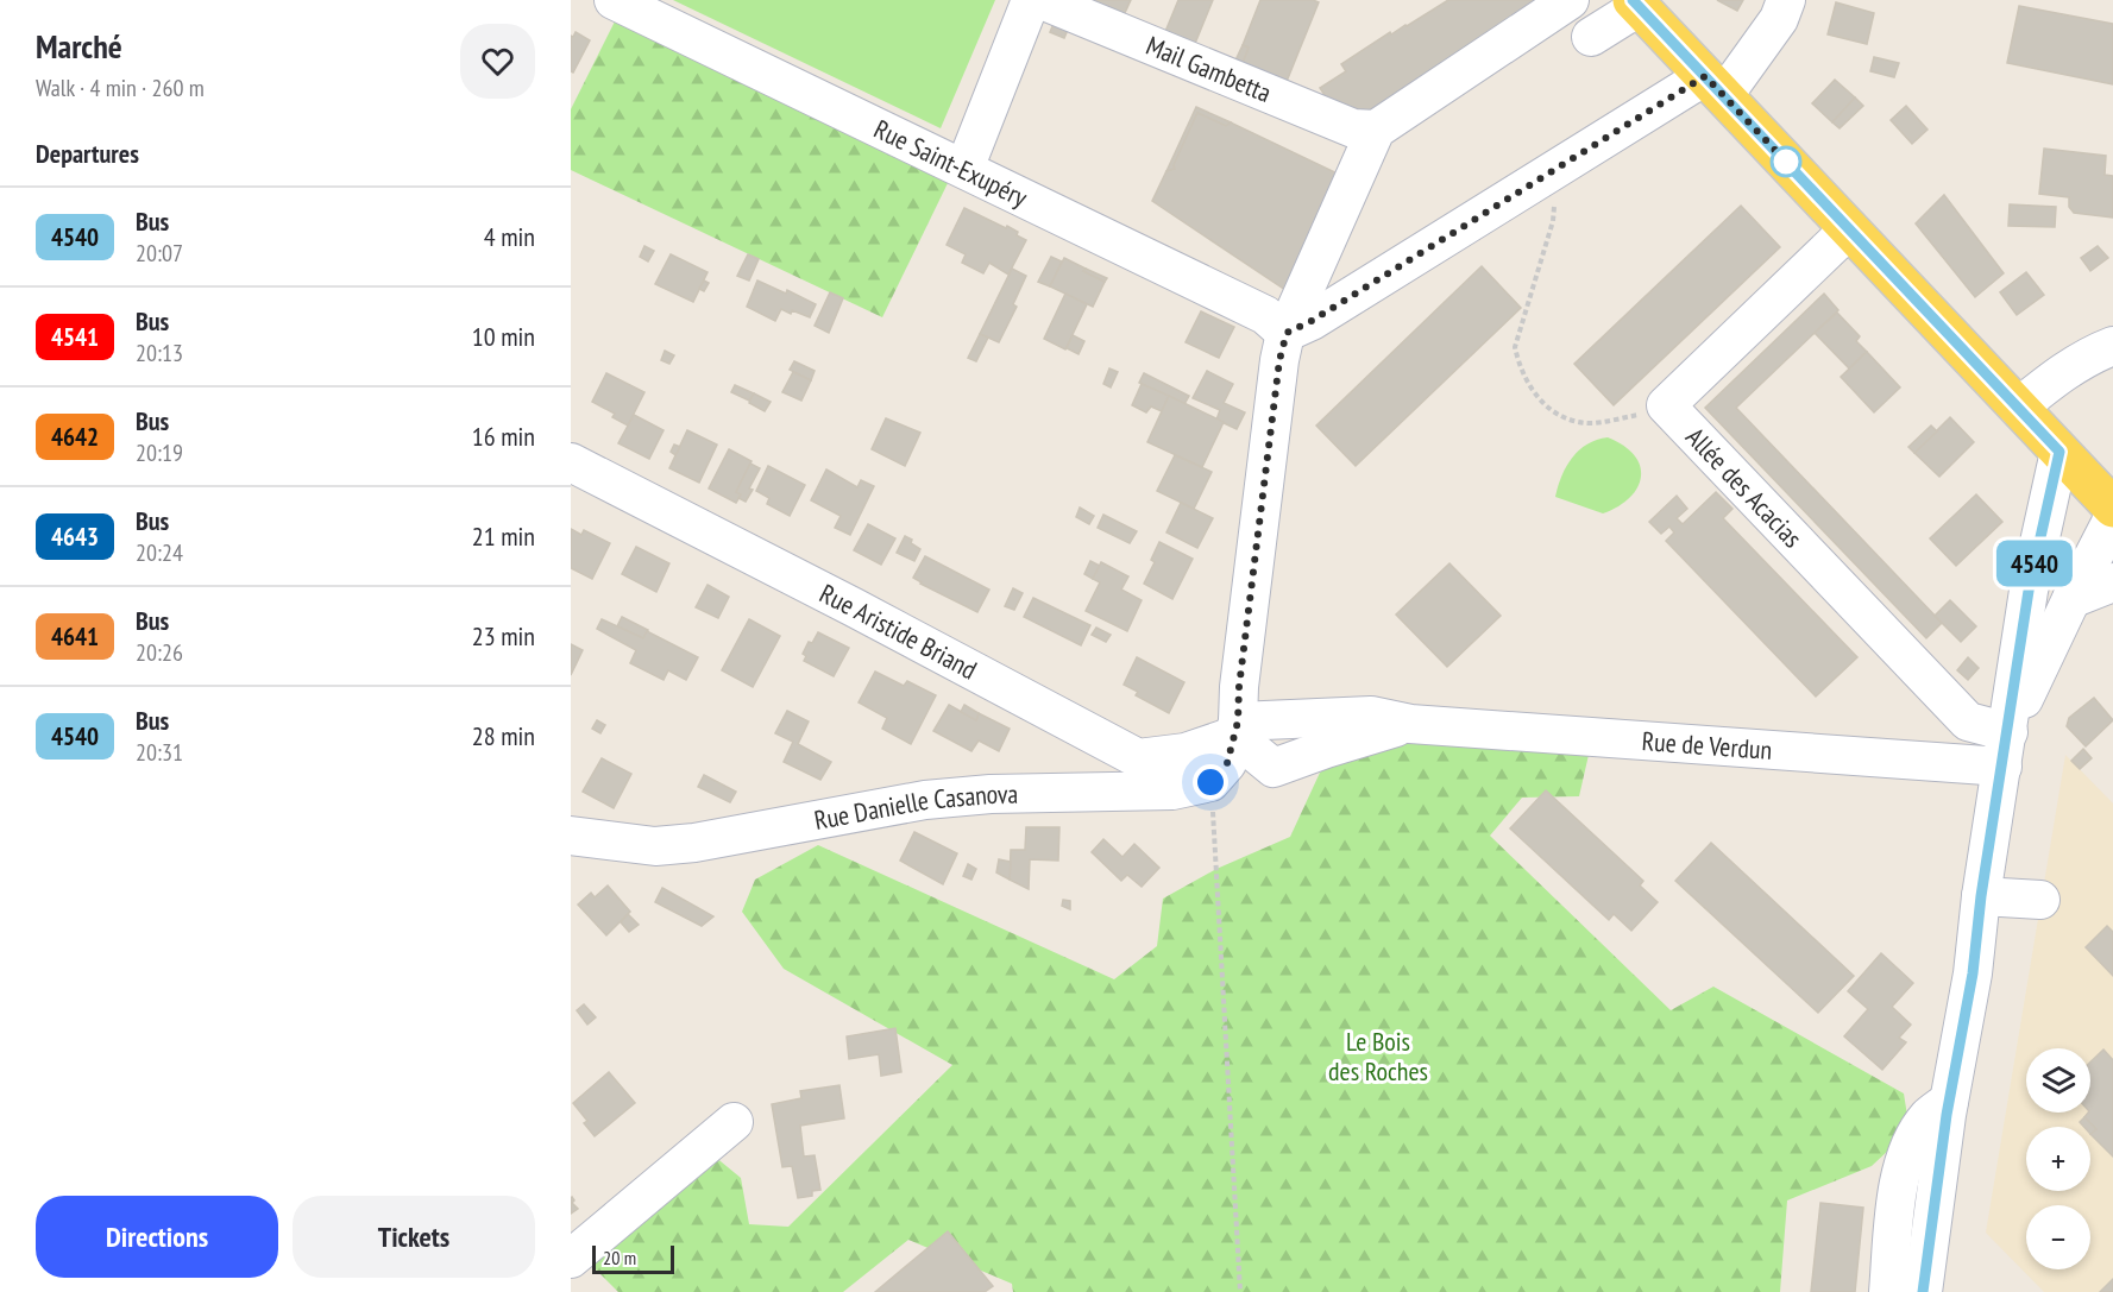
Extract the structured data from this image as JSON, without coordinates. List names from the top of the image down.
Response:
{
  "streets": {
    "street": [
      "Mail Gambetta",
      "Rue Saint-Exupéry",
      "Allée des Acacias",
      "Rue Aristide Briand",
      "Rue de Verdun",
      "Rue Danielle Casanova"
    ]
  },
  "crossings": [
    ["Allée des Acacias", "Rue de Verdun"],
    ["Rue Aristide Briand", "Rue Danielle Casanova"],
    ["Rue de Verdun", "Rue Danielle Casanova"]
  ],
  "parks": ["Le Bois des Roches"],
  "lines": ["bus line 4540"],
  "scale_bar": "20 m",
  "page": {
    "heading": [
      ["Marché", "Walk · 4 min · 260 m"],
      "Departures"
    ],
    "on_map": "4540",
    "list": [
      {
        "mark": "4540",
        "name": "Bus",
        "note": "20:07",
        "value": "4 min"
      },
      {
        "mark": "4541",
        "name": "Bus",
        "note": "20:13",
        "value": "10 min"
      },
      {
        "mark": "4642",
        "name": "Bus",
        "note": "20:19",
        "value": "16 min"
      },
      {
        "mark": "4643",
        "name": "Bus",
        "note": "20:24",
        "value": "21 min"
      },
      {
        "mark": "4641",
        "name": "Bus",
        "note": "20:26",
        "value": "23 min"
      },
      {
        "mark": "4540",
        "name": "Bus",
        "note": "20:31",
        "value": "28 min"
      }
    ],
    "map_buttons": ["+", "−"],
    "buttons": ["Directions", "Tickets"],
    "scale": "20 m"
  }
}
